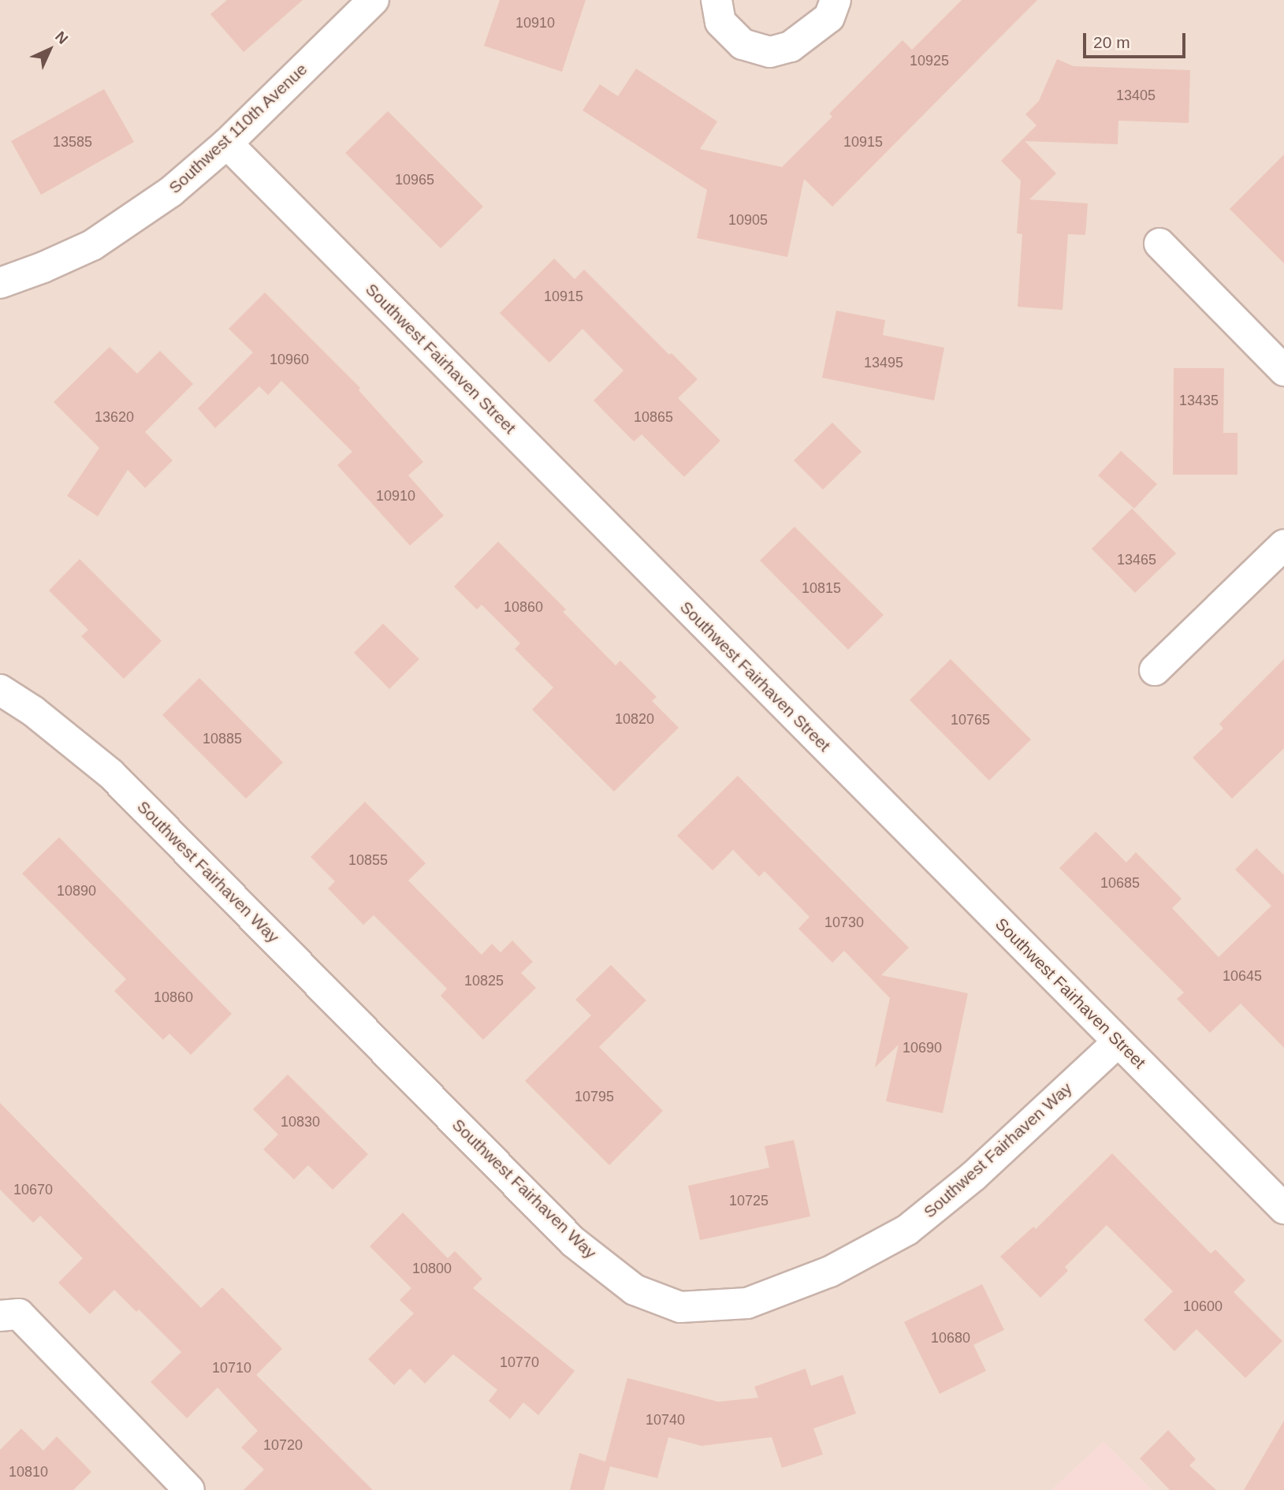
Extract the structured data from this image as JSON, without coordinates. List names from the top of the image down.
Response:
{
  "streets": {
    "street": ["Southwest 110th Avenue", "Southwest Fairhaven Street", "Southwest Fairhaven Way"]
  },
  "crossings": [
    ["Southwest 110th Avenue", "Southwest Fairhaven Street"],
    ["Southwest Fairhaven Street", "Southwest Fairhaven Way"]
  ],
  "house_numbers": [
    "10910",
    "10925",
    "13405",
    "13585",
    "10915",
    "10965",
    "10905",
    "10915",
    "10960",
    "13495",
    "13435",
    "13620",
    "10865",
    "10910",
    "13465",
    "10815",
    "10860",
    "10820",
    "10765",
    "10885",
    "10855",
    "10685",
    "10890",
    "10730",
    "10645",
    "10825",
    "10860",
    "10690",
    "10795",
    "10830",
    "10670",
    "10725",
    "10800",
    "10600",
    "10680",
    "10770",
    "10710",
    "10740",
    "10720",
    "10810"
  ],
  "scale_bar": "20 m",
  "north": "top right"
}
